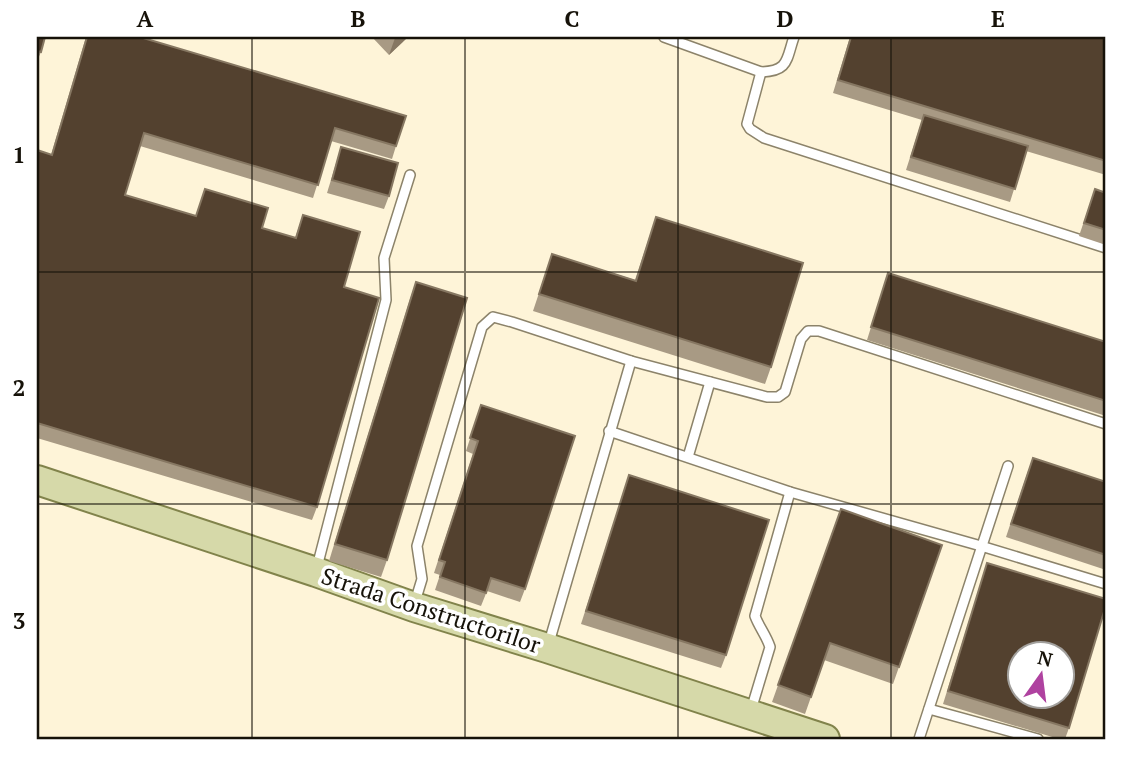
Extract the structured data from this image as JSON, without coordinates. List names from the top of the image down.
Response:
{
  "streets": {
    "main road": ["Strada Constructorilor"]
  },
  "north": "top",
  "grid": {
    "columns": [
      "A",
      "B",
      "C",
      "D",
      "E"
    ],
    "rows": ["1", "2", "3"]
  }
}
